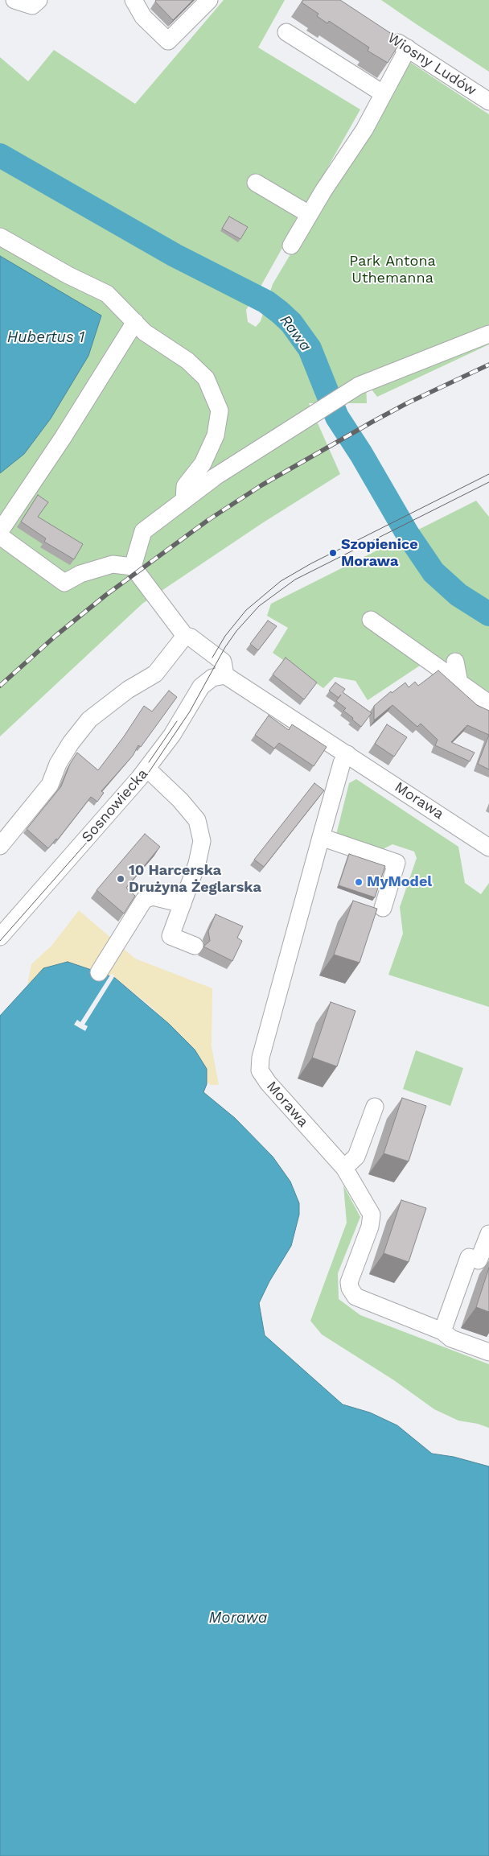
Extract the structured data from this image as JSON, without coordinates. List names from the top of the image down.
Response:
{
  "streets": {
    "street": ["Wiosny Ludów", "Morawa", "Sosnowiecka"]
  },
  "crossings": [
    ["Morawa", "Sosnowiecka"]
  ],
  "water": ["Rawa", "Hubertus 1", "Morawa"],
  "parks": ["Park Antona Uthemanna"],
  "places": ["Szopienice Morawa", "10 Harcerska Drużyna Żeglarska", "MyModel"]
}
